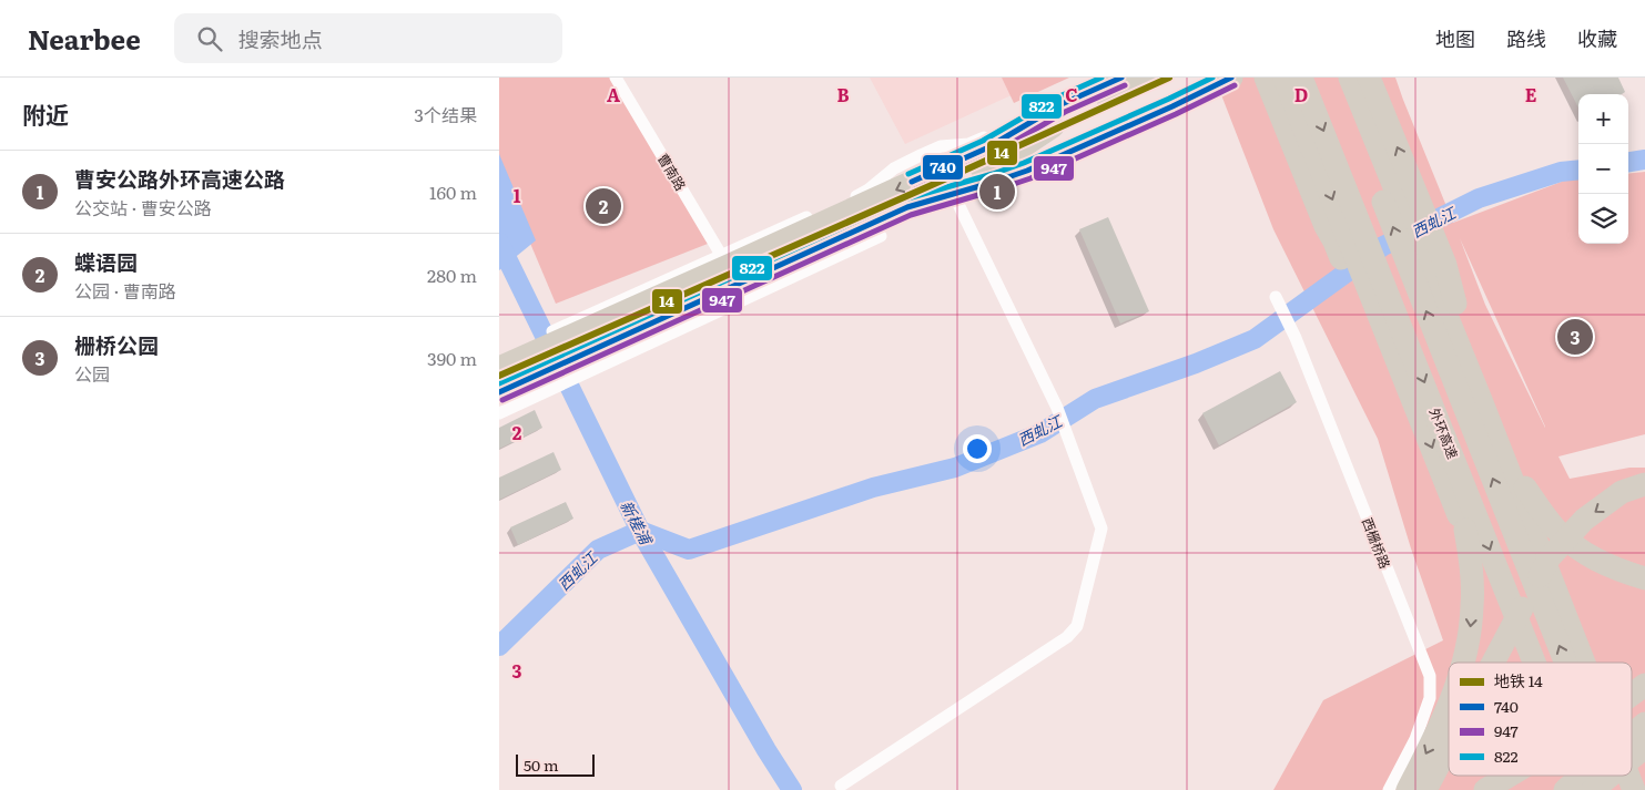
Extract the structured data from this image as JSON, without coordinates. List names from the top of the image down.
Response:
{
  "streets": {
    "highway": ["外环高速"],
    "street": ["曹南路", "西栅桥路"]
  },
  "water": ["西虬江", "新槎浦"],
  "lines": [
    "metro line 14",
    "transit line 740",
    "transit line 822",
    "transit line 947"
  ],
  "legend": [
    "地铁 14",
    "740",
    "947",
    "822"
  ],
  "scale_bar": "50 m",
  "page": {
    "header": "Nearbee",
    "search": "搜索地点",
    "nav": ["地图", "路线", "收藏"],
    "heading": ["附近", "3个结果"],
    "map_buttons": ["+", "−"],
    "list": [
      {
        "mark": "1",
        "name": "曹安公路外环高速公路",
        "note": "公交站 · 曹安公路",
        "value": "160 m"
      },
      {
        "mark": "2",
        "name": "蝶语园",
        "note": "公园 · 曹南路",
        "value": "280 m"
      },
      {
        "mark": "3",
        "name": "栅桥公园",
        "note": "公园",
        "value": "390 m"
      }
    ],
    "pins": ["1", "2", "3"],
    "scale": "50 m"
  },
  "grid": {
    "columns": [
      "A",
      "B",
      "C",
      "D",
      "E"
    ],
    "rows": ["1", "2", "3"]
  }
}
